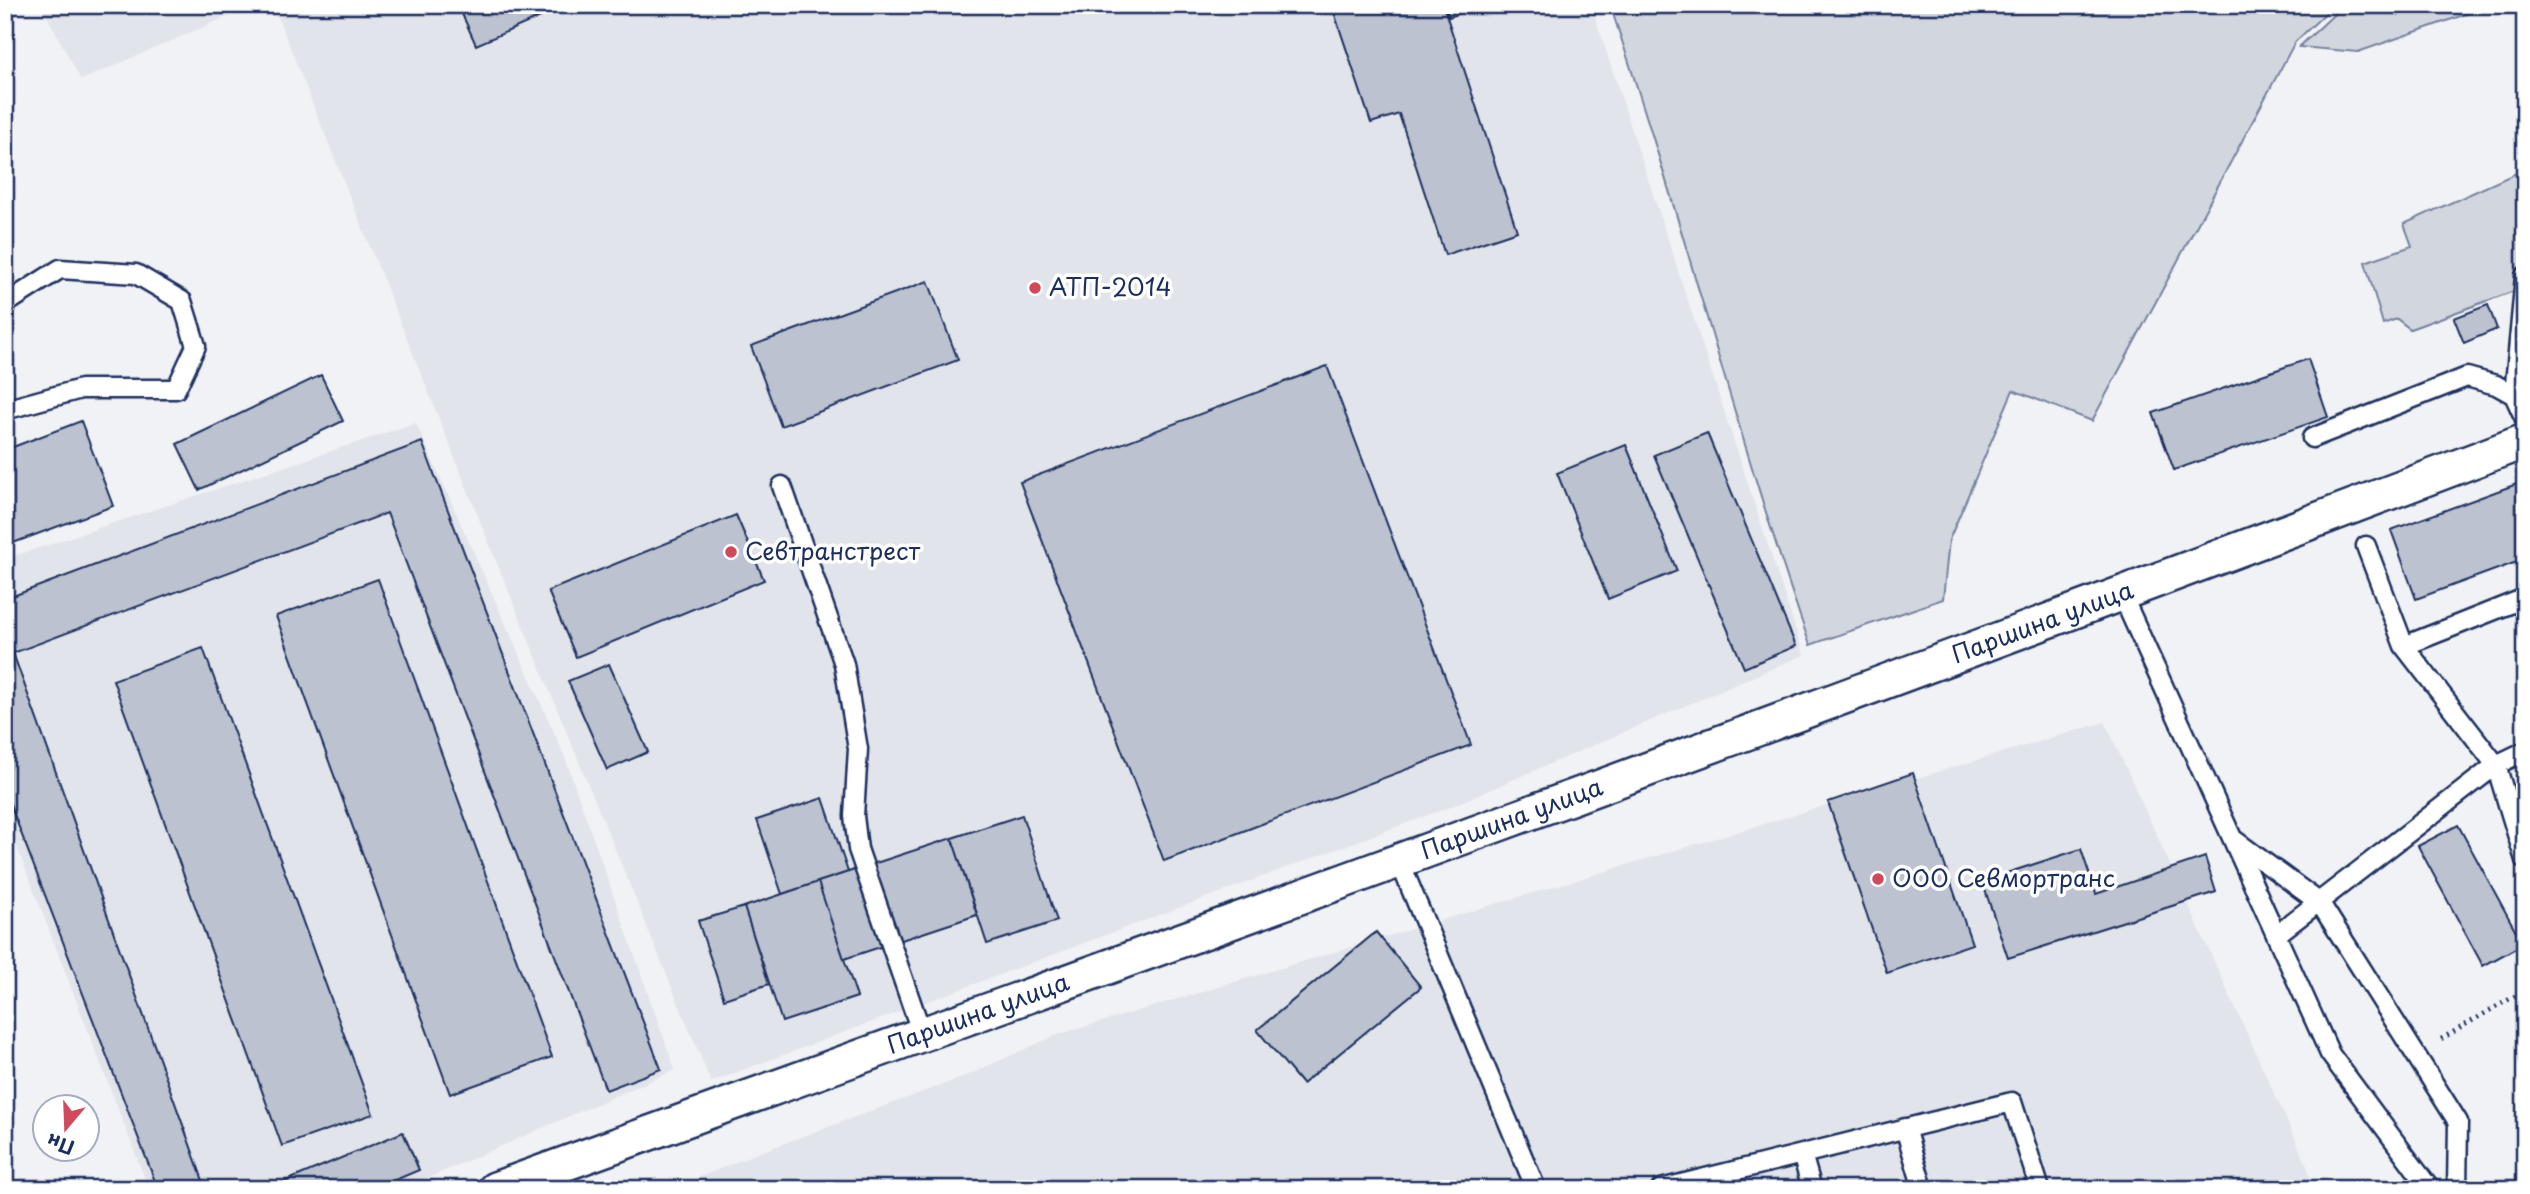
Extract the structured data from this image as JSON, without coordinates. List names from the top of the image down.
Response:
{
  "streets": {
    "street": ["Паршина улица"]
  },
  "places": ["АТП-2014", "Севтранстрест", "ООО Севмортранс"],
  "north": "bottom"
}
